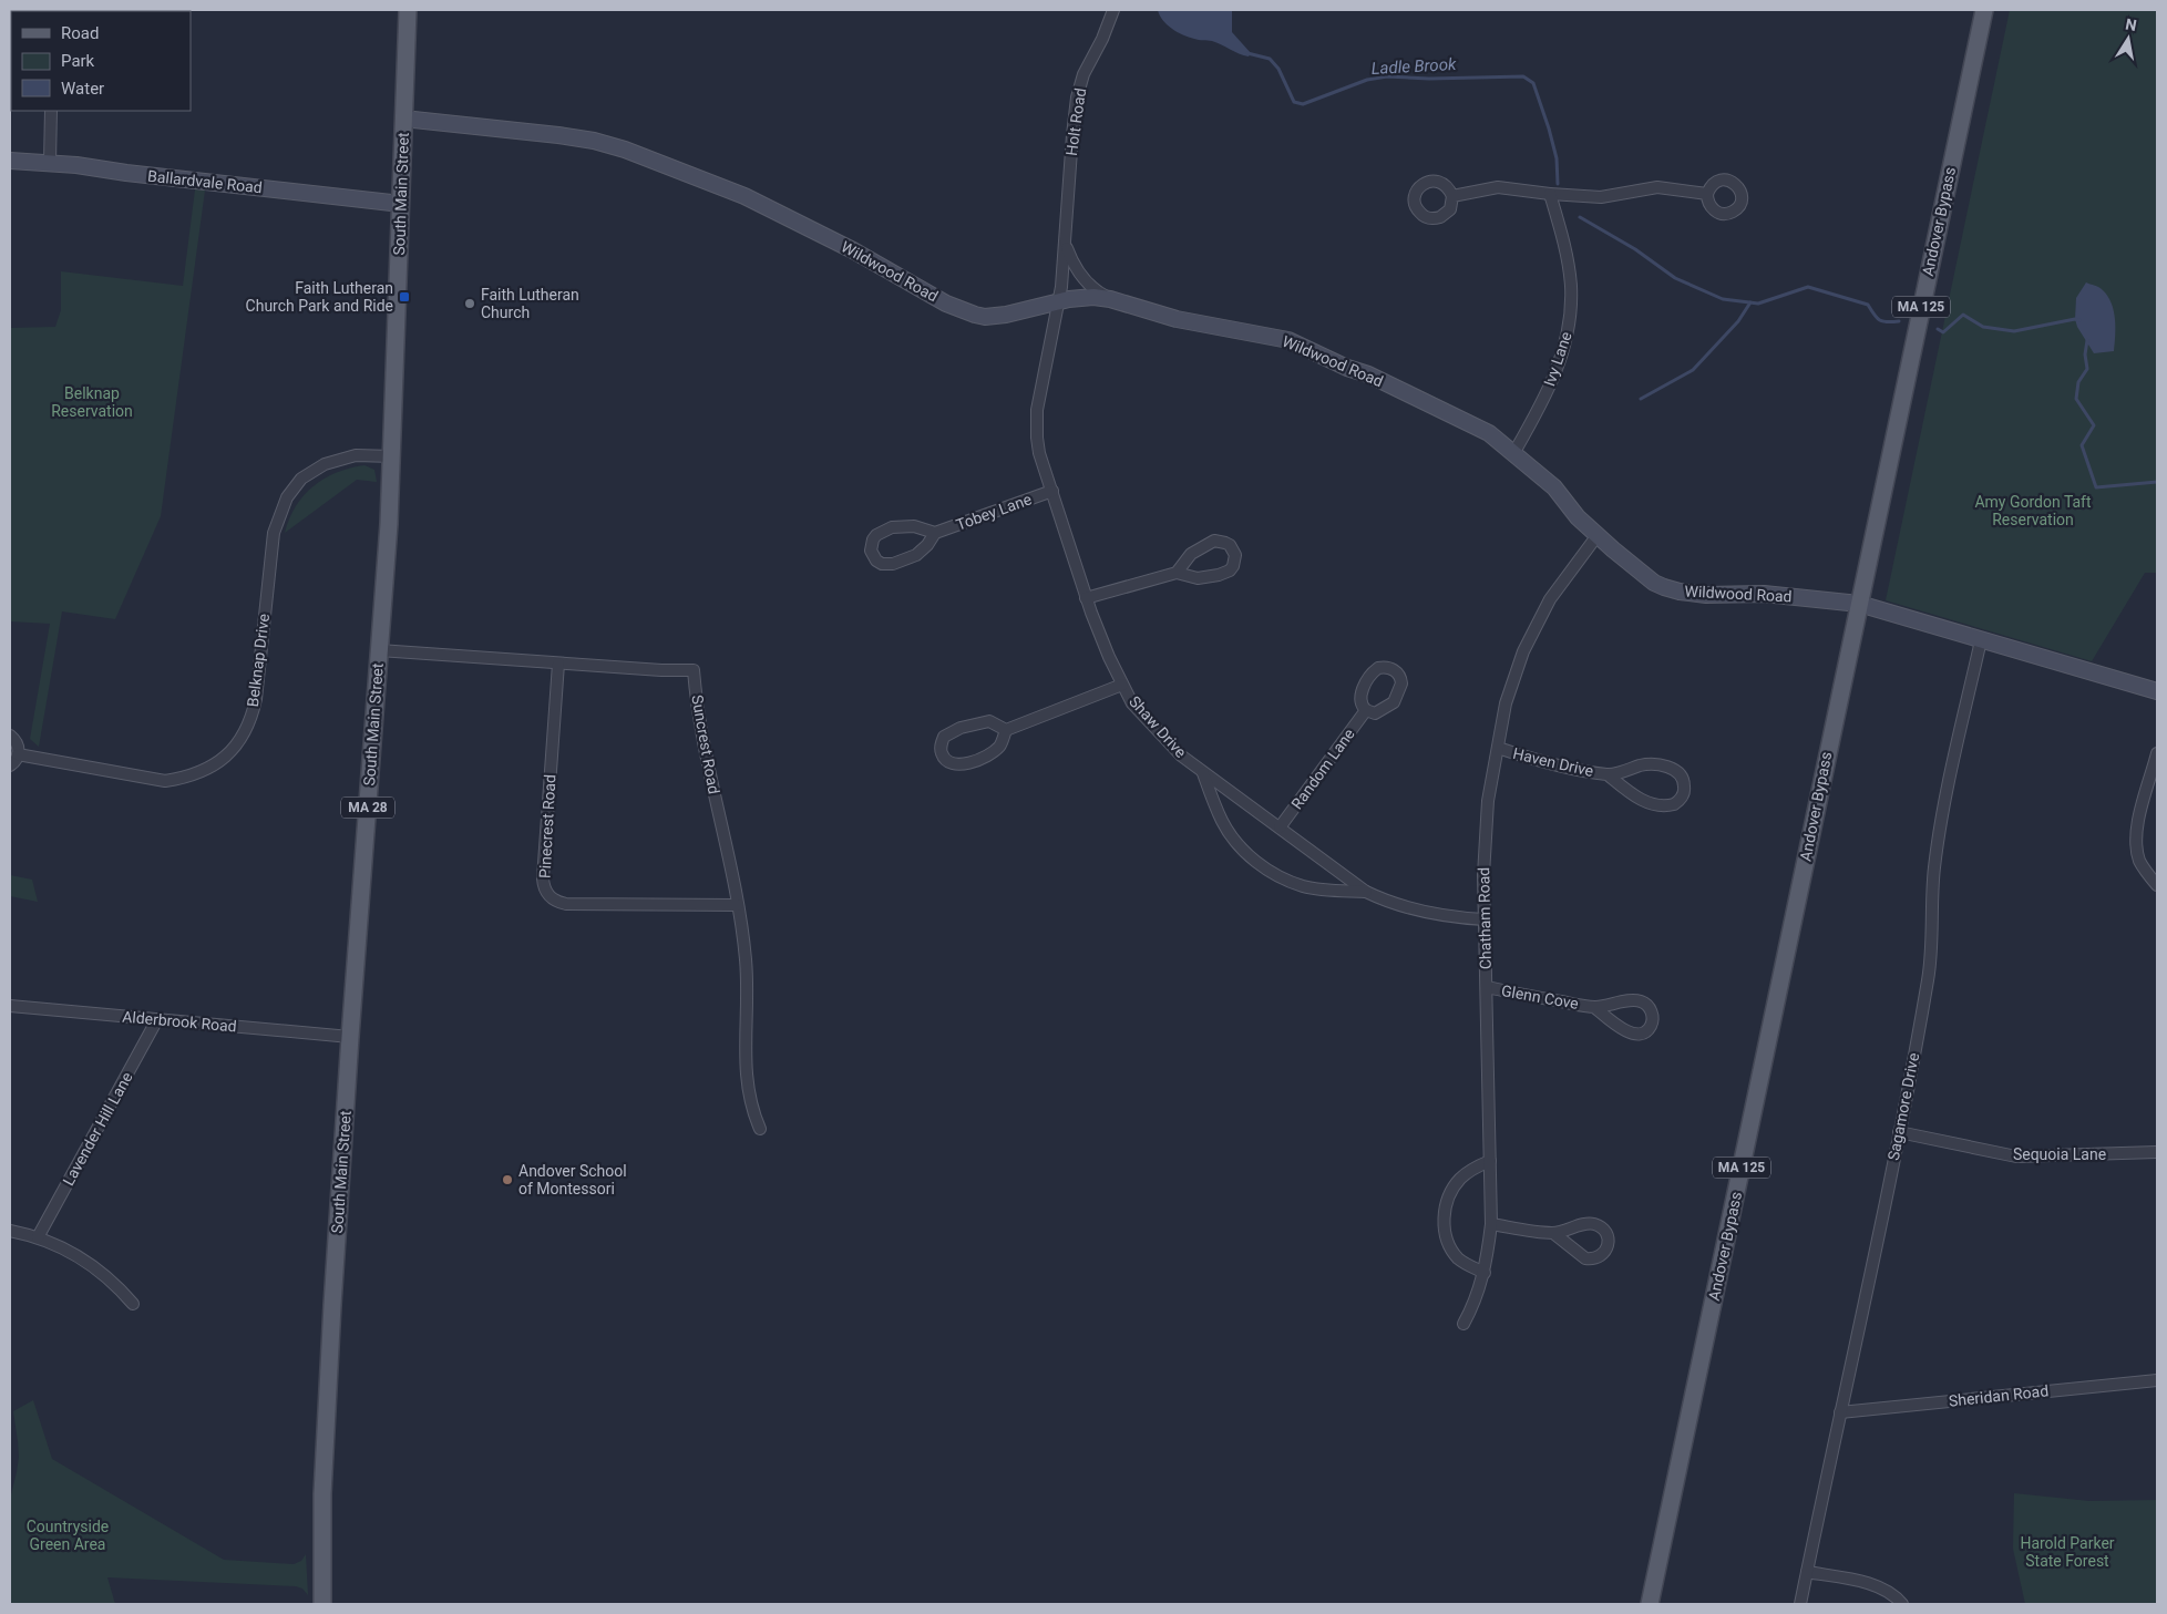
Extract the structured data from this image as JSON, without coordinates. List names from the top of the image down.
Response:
{
  "streets": {
    "main road": [
      "South Main Street",
      "Andover Bypass",
      "MA 125",
      "MA 28"
    ],
    "street": [
      "Holt Road",
      "Ballardvale Road",
      "Wildwood Road",
      "Ivy Lane",
      "Tobey Lane",
      "Belknap Drive",
      "Shaw Drive",
      "Suncrest Road",
      "Haven Drive",
      "Random Lane",
      "Pinecrest Road",
      "Chatham Road",
      "Glenn Cove",
      "Alderbrook Road",
      "Sagamore Drive",
      "Lavender Hill Lane",
      "Sequoia Lane",
      "Sheridan Road"
    ]
  },
  "crossings": [
    ["Holt Road", "Wildwood Road"],
    ["Holt Road", "Shaw Drive"],
    ["Ballardvale Road", "South Main Street"],
    ["South Main Street", "Wildwood Road"],
    ["South Main Street", "Belknap Drive"],
    ["South Main Street", "Suncrest Road"],
    ["South Main Street", "Alderbrook Road"],
    ["Andover Bypass", "Wildwood Road"],
    ["Wildwood Road", "Ivy Lane"],
    ["Wildwood Road", "Shaw Drive"],
    ["Wildwood Road", "Chatham Road"],
    ["Wildwood Road", "Sagamore Drive"],
    ["Tobey Lane", "Shaw Drive"],
    ["Shaw Drive", "Random Lane"],
    ["Shaw Drive", "Chatham Road"],
    ["Suncrest Road", "Pinecrest Road"],
    ["Haven Drive", "Chatham Road"],
    ["Chatham Road", "Glenn Cove"],
    ["Alderbrook Road", "Lavender Hill Lane"],
    ["Sagamore Drive", "Sequoia Lane"],
    ["Sagamore Drive", "Sheridan Road"]
  ],
  "water": ["Ladle Brook"],
  "parks": [
    "Belknap Reservation",
    "Amy Gordon Taft Reservation",
    "Countryside Green Area",
    "Harold Parker State Forest"
  ],
  "places": {
    "transit": ["Faith Lutheran Church Park and Ride"],
    "other": ["Faith Lutheran Church", "Andover School of Montessori"]
  },
  "legend": ["Road", "Park", "Water"],
  "north": "top"
}
